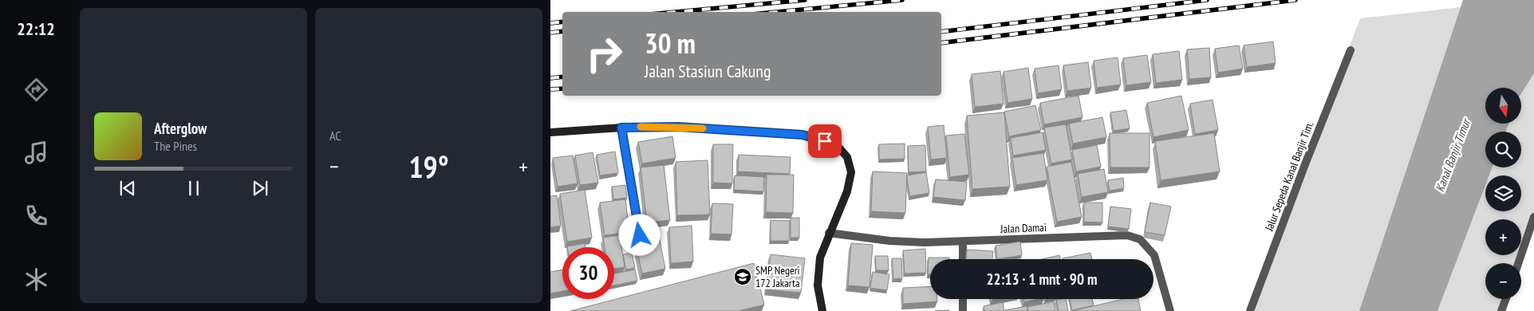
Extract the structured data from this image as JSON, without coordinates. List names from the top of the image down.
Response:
{
  "streets": {
    "street": ["Jalur Sepeda Kanal Banjir Tim.", "Jalan Damai"]
  },
  "water": ["Kanal Banjir Timur"],
  "places": {
    "school or university": ["SMP Negeri 172 Jakarta"]
  },
  "north": "bottom",
  "page": {
    "tabs": "22:12",
    "tile": "AC",
    "turn": ["30 m", "Jalan Stasiun Cakung"],
    "map_buttons": ["+", "−"],
    "song": ["Afterglow", "The Pines"],
    "heat": ["−", "19°", "+"],
    "limit": "30",
    "trip": "22:13 · 1 mnt · 90 m"
  }
}
